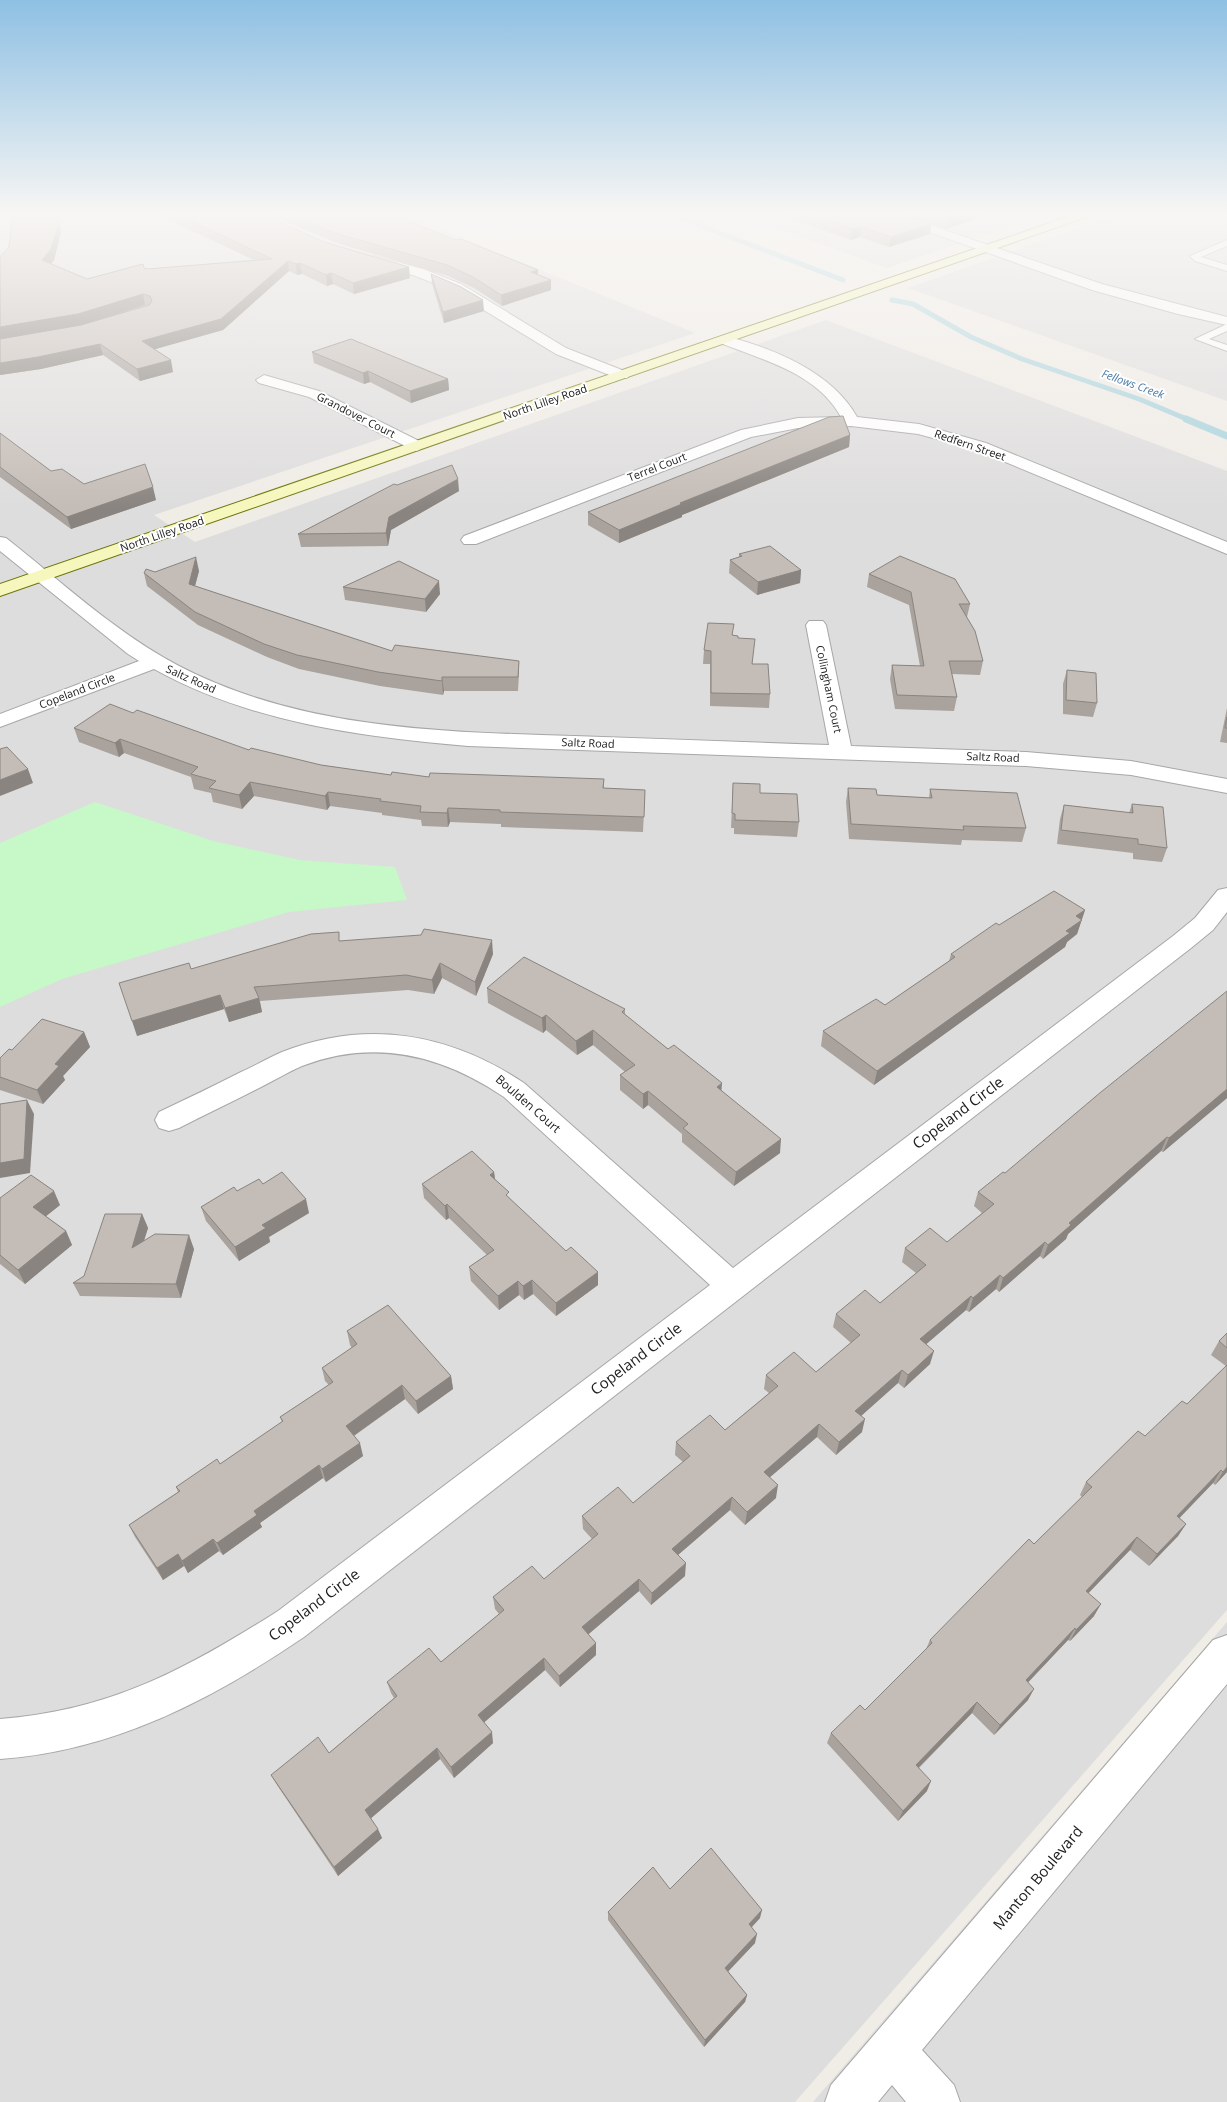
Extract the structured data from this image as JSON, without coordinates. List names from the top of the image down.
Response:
{
  "streets": {
    "street": [
      "North Lilley Road",
      "Grandover Court",
      "Redfern Street",
      "Terrel Court",
      "Saltz Road",
      "Collingham Court",
      "Copeland Circle",
      "Boulden Court",
      "Manton Boulevard"
    ]
  },
  "crossings": [
    ["North Lilley Road", "Grandover Court"],
    ["North Lilley Road", "Saltz Road"],
    ["Redfern Street", "Terrel Court"],
    ["Saltz Road", "Collingham Court"],
    ["Saltz Road", "Copeland Circle"],
    ["Copeland Circle", "Boulden Court"]
  ],
  "water": ["Fellows Creek"]
}
